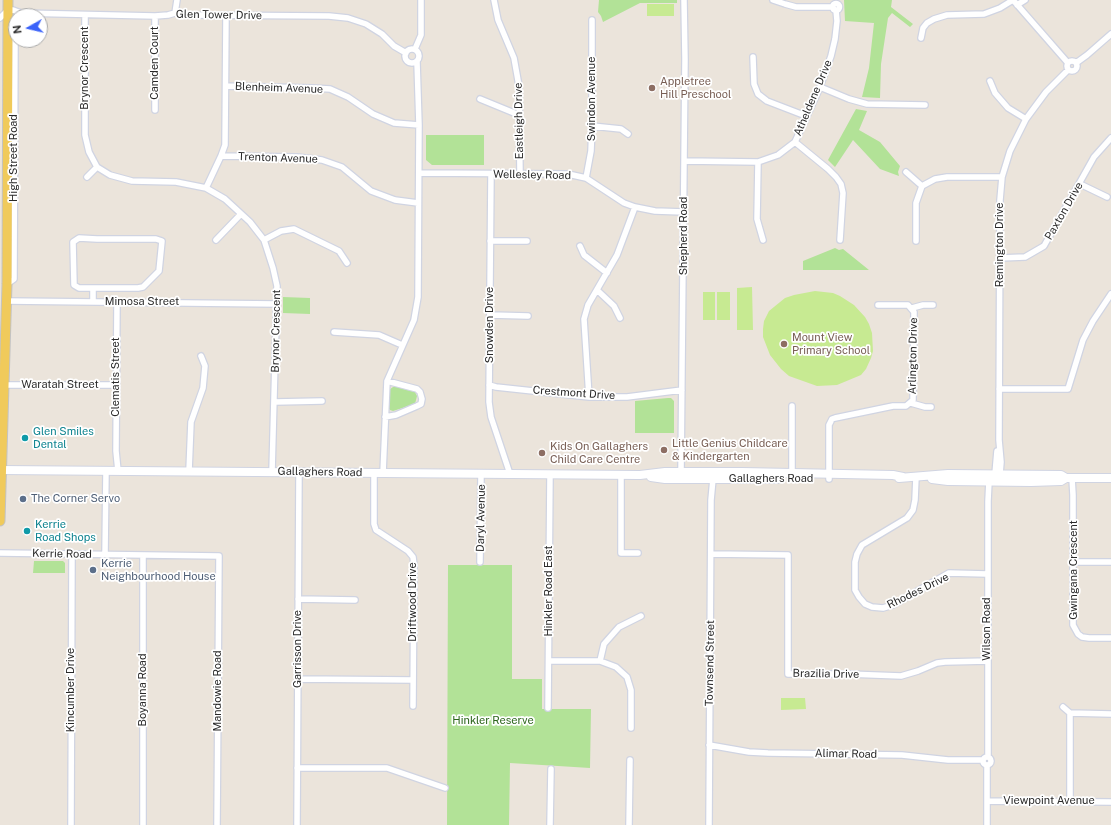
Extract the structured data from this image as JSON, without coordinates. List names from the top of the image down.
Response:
{
  "streets": {
    "main road": ["High Street Road"],
    "street": [
      "Glen Tower Drive",
      "Camden Court",
      "Brynor Crescent",
      "Blenheim Avenue",
      "Atheldene Drive",
      "Swindon Avenue",
      "Eastleigh Drive",
      "Trenton Avenue",
      "Wellesley Road",
      "Paxton Drive",
      "Shepherd Road",
      "Remington Drive",
      "Mimosa Street",
      "Snowden Drive",
      "Arlington Drive",
      "Clematis Street",
      "Waratah Street",
      "Crestmont Drive",
      "Gallaghers Road",
      "Daryl Avenue",
      "Kerrie Road",
      "Gwingana Crescent",
      "Hinkler Road East",
      "Rhodes Drive",
      "Driftwood Drive",
      "Wilson Road",
      "Garrisson Drive",
      "Townsend Street",
      "Brazilia Drive",
      "Kincumber Drive",
      "Boyanna Road",
      "Mandowie Road",
      "Alimar Road",
      "Viewpoint Avenue"
    ]
  },
  "crossings": [
    ["Glen Tower Drive", "Camden Court"],
    ["Glen Tower Drive", "Brynor Crescent"],
    ["Brynor Crescent", "Mimosa Street"],
    ["Brynor Crescent", "Gallaghers Road"],
    ["Atheldene Drive", "Shepherd Road"],
    ["Swindon Avenue", "Wellesley Road"],
    ["Eastleigh Drive", "Wellesley Road"],
    ["High Street Road", "Mimosa Street"],
    ["High Street Road", "Waratah Street"],
    ["High Street Road", "Gallaghers Road"],
    ["Wellesley Road", "Shepherd Road"],
    ["Wellesley Road", "Snowden Drive"],
    ["Paxton Drive", "Remington Drive"],
    ["Shepherd Road", "Crestmont Drive"],
    ["Shepherd Road", "Gallaghers Road"],
    ["Remington Drive", "Gallaghers Road"],
    ["Remington Drive", "Wilson Road"],
    ["Mimosa Street", "Clematis Street"],
    ["Snowden Drive", "Crestmont Drive"],
    ["Snowden Drive", "Gallaghers Road"],
    ["Arlington Drive", "Gallaghers Road"],
    ["Clematis Street", "Waratah Street"],
    ["Clematis Street", "Gallaghers Road"],
    ["Clematis Street", "Kerrie Road"],
    ["Gallaghers Road", "Daryl Avenue"],
    ["Gallaghers Road", "Gwingana Crescent"],
    ["Gallaghers Road", "Hinkler Road East"],
    ["Gallaghers Road", "Rhodes Drive"],
    ["Gallaghers Road", "Driftwood Drive"],
    ["Gallaghers Road", "Wilson Road"],
    ["Gallaghers Road", "Garrisson Drive"],
    ["Gallaghers Road", "Townsend Street"],
    ["Kerrie Road", "Kincumber Drive"],
    ["Kerrie Road", "Boyanna Road"],
    ["Kerrie Road", "Mandowie Road"],
    ["Rhodes Drive", "Wilson Road"],
    ["Wilson Road", "Brazilia Drive"],
    ["Wilson Road", "Alimar Road"],
    ["Townsend Street", "Brazilia Drive"],
    ["Townsend Street", "Alimar Road"]
  ],
  "parks": ["Hinkler Reserve"],
  "places": [
    "Appletree Hill Preschool",
    "Mount View Primary School",
    "Glen Smiles Dental",
    "Little Genius Childcare & Kindergarten",
    "Kids On Gallaghers Child Care Centre",
    "The Corner Servo",
    "Kerrie Road Shops",
    "Kerrie Neighbourhood House"
  ],
  "north": "left"
}
